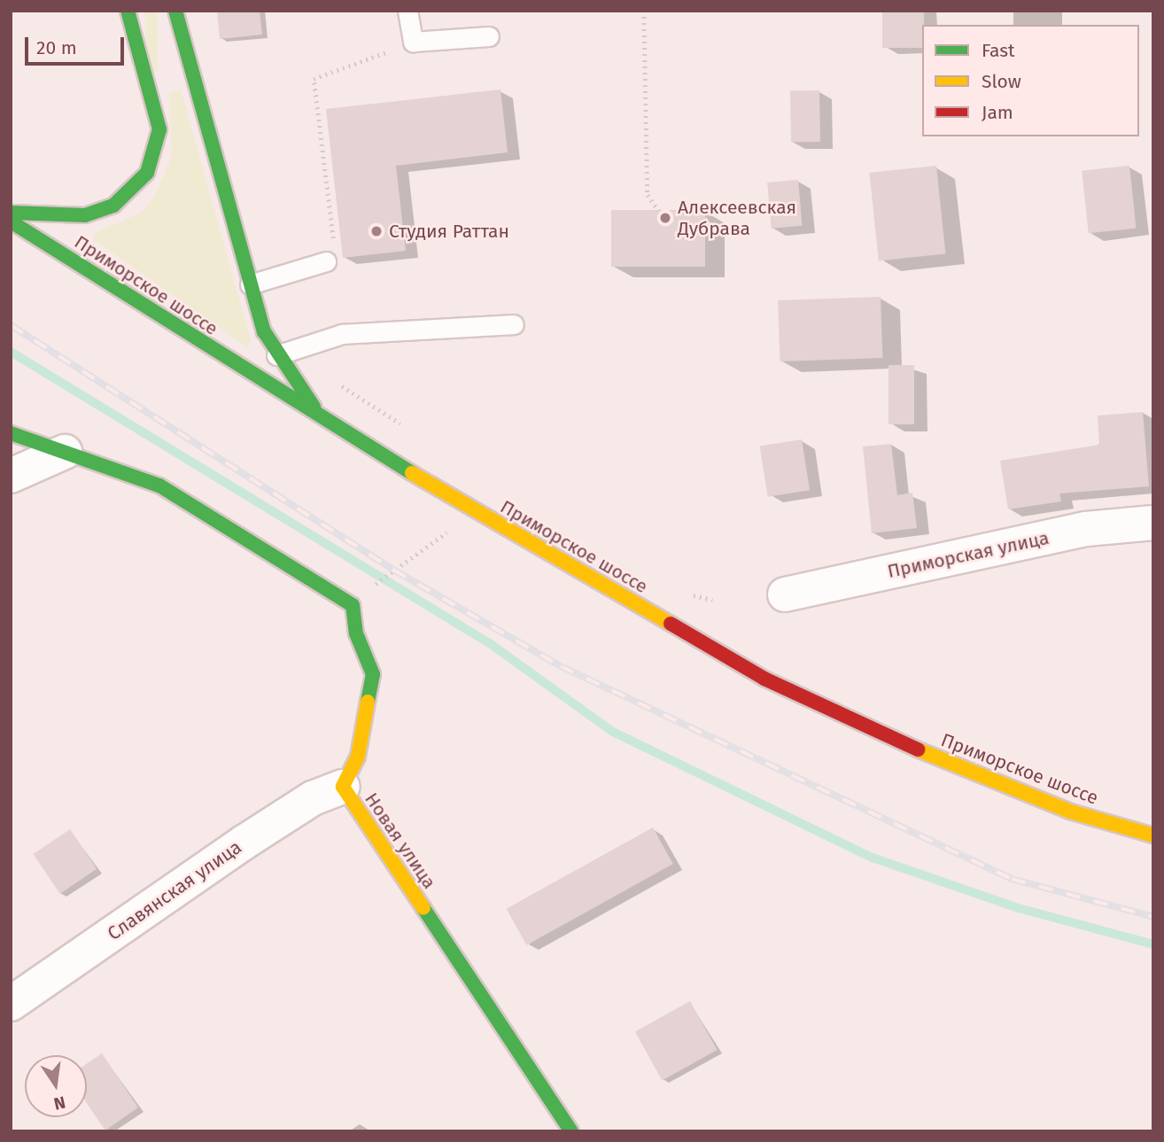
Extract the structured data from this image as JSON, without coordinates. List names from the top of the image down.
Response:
{
  "streets": {
    "main road": ["Приморское шоссе", "Новая улица"],
    "street": ["Приморская улица", "Славянская улица"]
  },
  "crossings": [
    ["Новая улица", "Славянская улица"]
  ],
  "places": ["Алексеевская Дубрава", "Студия Раттан"],
  "legend": ["Fast", "Slow", "Jam"],
  "scale_bar": "20 m",
  "north": "bottom"
}
